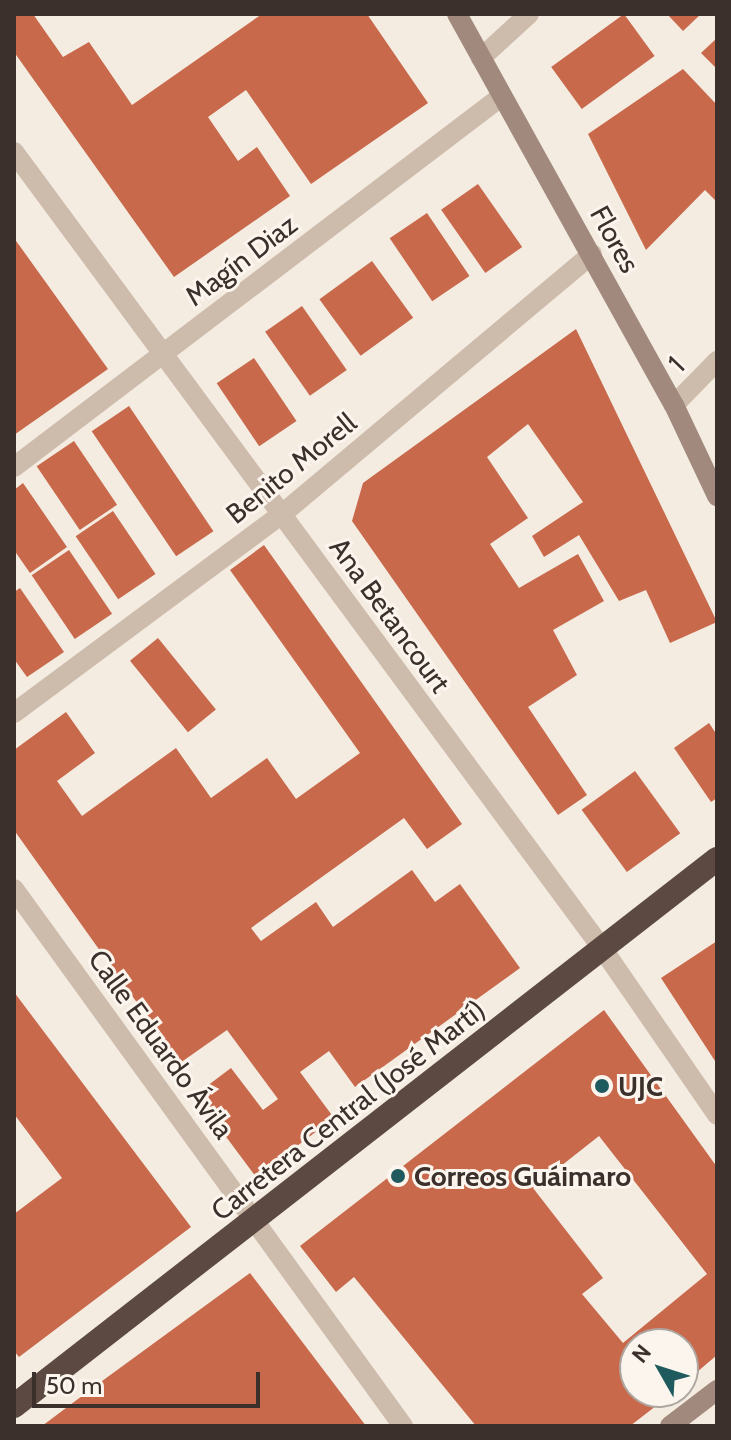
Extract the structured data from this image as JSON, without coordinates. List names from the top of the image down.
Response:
{
  "streets": {
    "highway": ["Carretera Central (José Martí)"],
    "street": [
      "Flores",
      "Magín Diaz",
      "1",
      "Benito Morell",
      "Ana Betancourt",
      "Calle Eduardo Ávila"
    ]
  },
  "crossings": [
    ["Flores", "Magín Diaz"],
    ["Flores", "1"],
    ["Flores", "Benito Morell"],
    ["Magín Diaz", "Ana Betancourt"],
    ["Benito Morell", "Ana Betancourt"],
    ["Ana Betancourt", "Carretera Central (José Martí)"],
    ["Calle Eduardo Ávila", "Carretera Central (José Martí)"]
  ],
  "places": ["UJC", "Correos Guáimaro"],
  "scale_bar": "50 m",
  "north": "top left"
}
